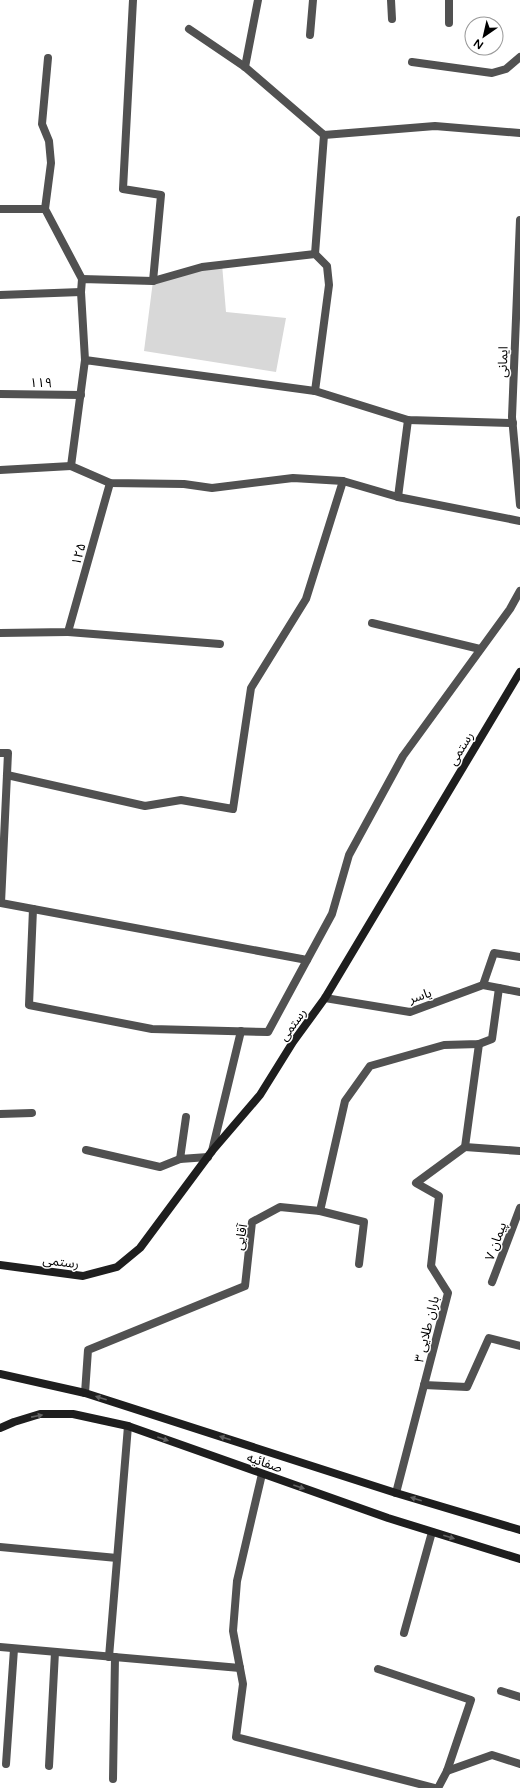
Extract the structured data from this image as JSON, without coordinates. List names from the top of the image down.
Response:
{
  "streets": {
    "main road": ["رستمی", "صفائیه"],
    "street": [
      "ایمانی",
      "۱۱۹",
      "۱۲۵",
      "یاسر",
      "آقایی",
      "پیمان ۷",
      "باران طلایی ۳"
    ]
  },
  "crossings": [
    ["رستمی", "یاسر"],
    ["آقایی", "صفائیه"],
    ["باران طلایی ۳", "صفائیه"]
  ],
  "north": "bottom left"
}
